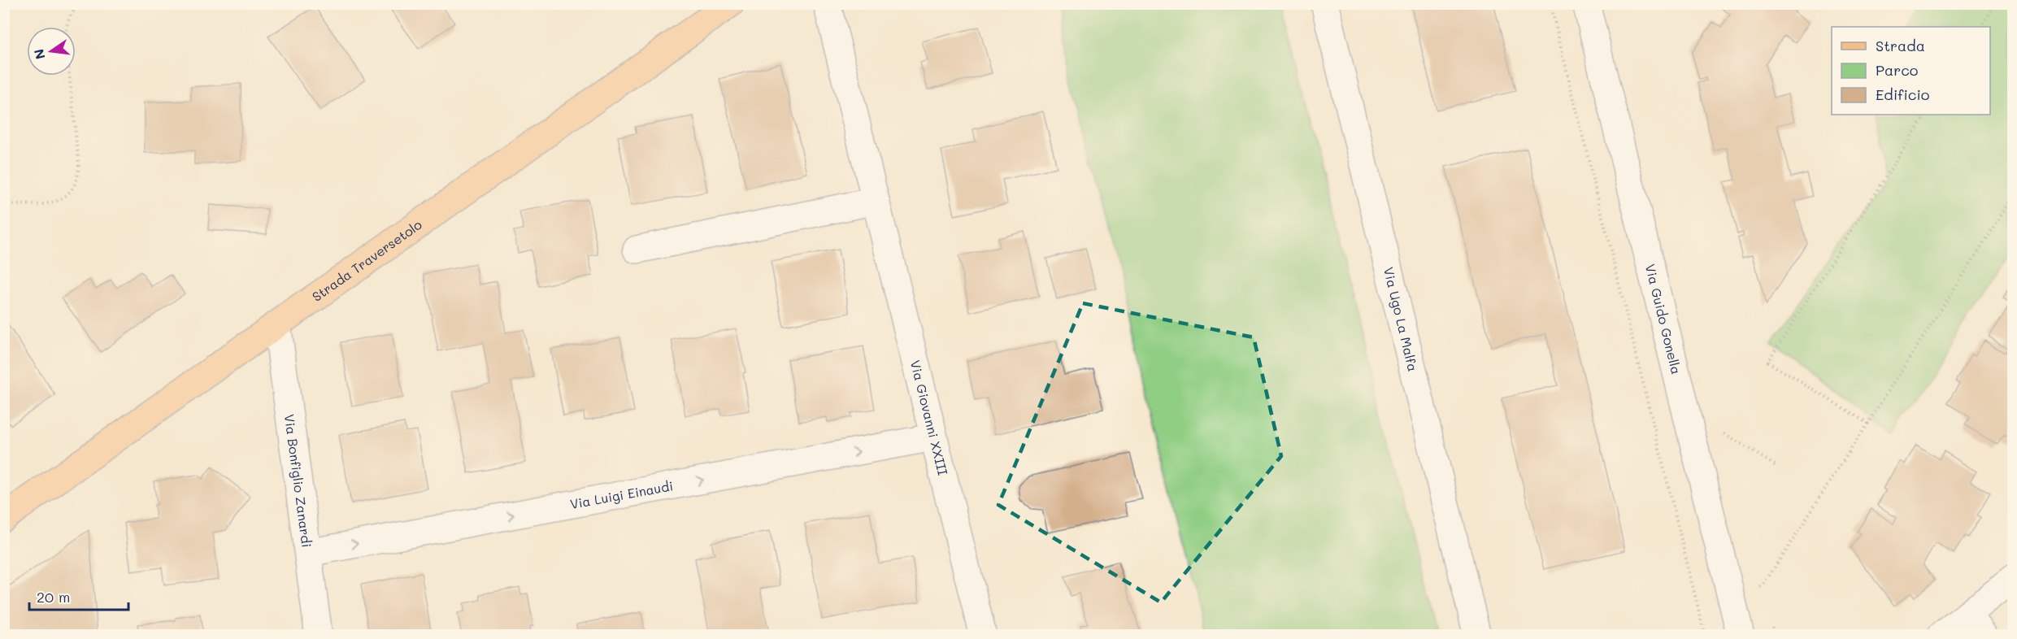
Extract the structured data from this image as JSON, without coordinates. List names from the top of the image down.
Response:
{
  "streets": {
    "main road": ["Strada Traversetolo"],
    "street": [
      "Via Ugo La Malfa",
      "Via Guido Gonella",
      "Via Giovanni XXIII",
      "Via Bonfiglio Zanardi",
      "Via Luigi Einaudi"
    ]
  },
  "crossings": [
    ["Strada Traversetolo", "Via Bonfiglio Zanardi"],
    ["Via Giovanni XXIII", "Via Luigi Einaudi"],
    ["Via Bonfiglio Zanardi", "Via Luigi Einaudi"]
  ],
  "one_way": ["Via Luigi Einaudi"],
  "legend": ["Strada", "Parco", "Edificio"],
  "scale_bar": "20 m",
  "north": "left"
}
